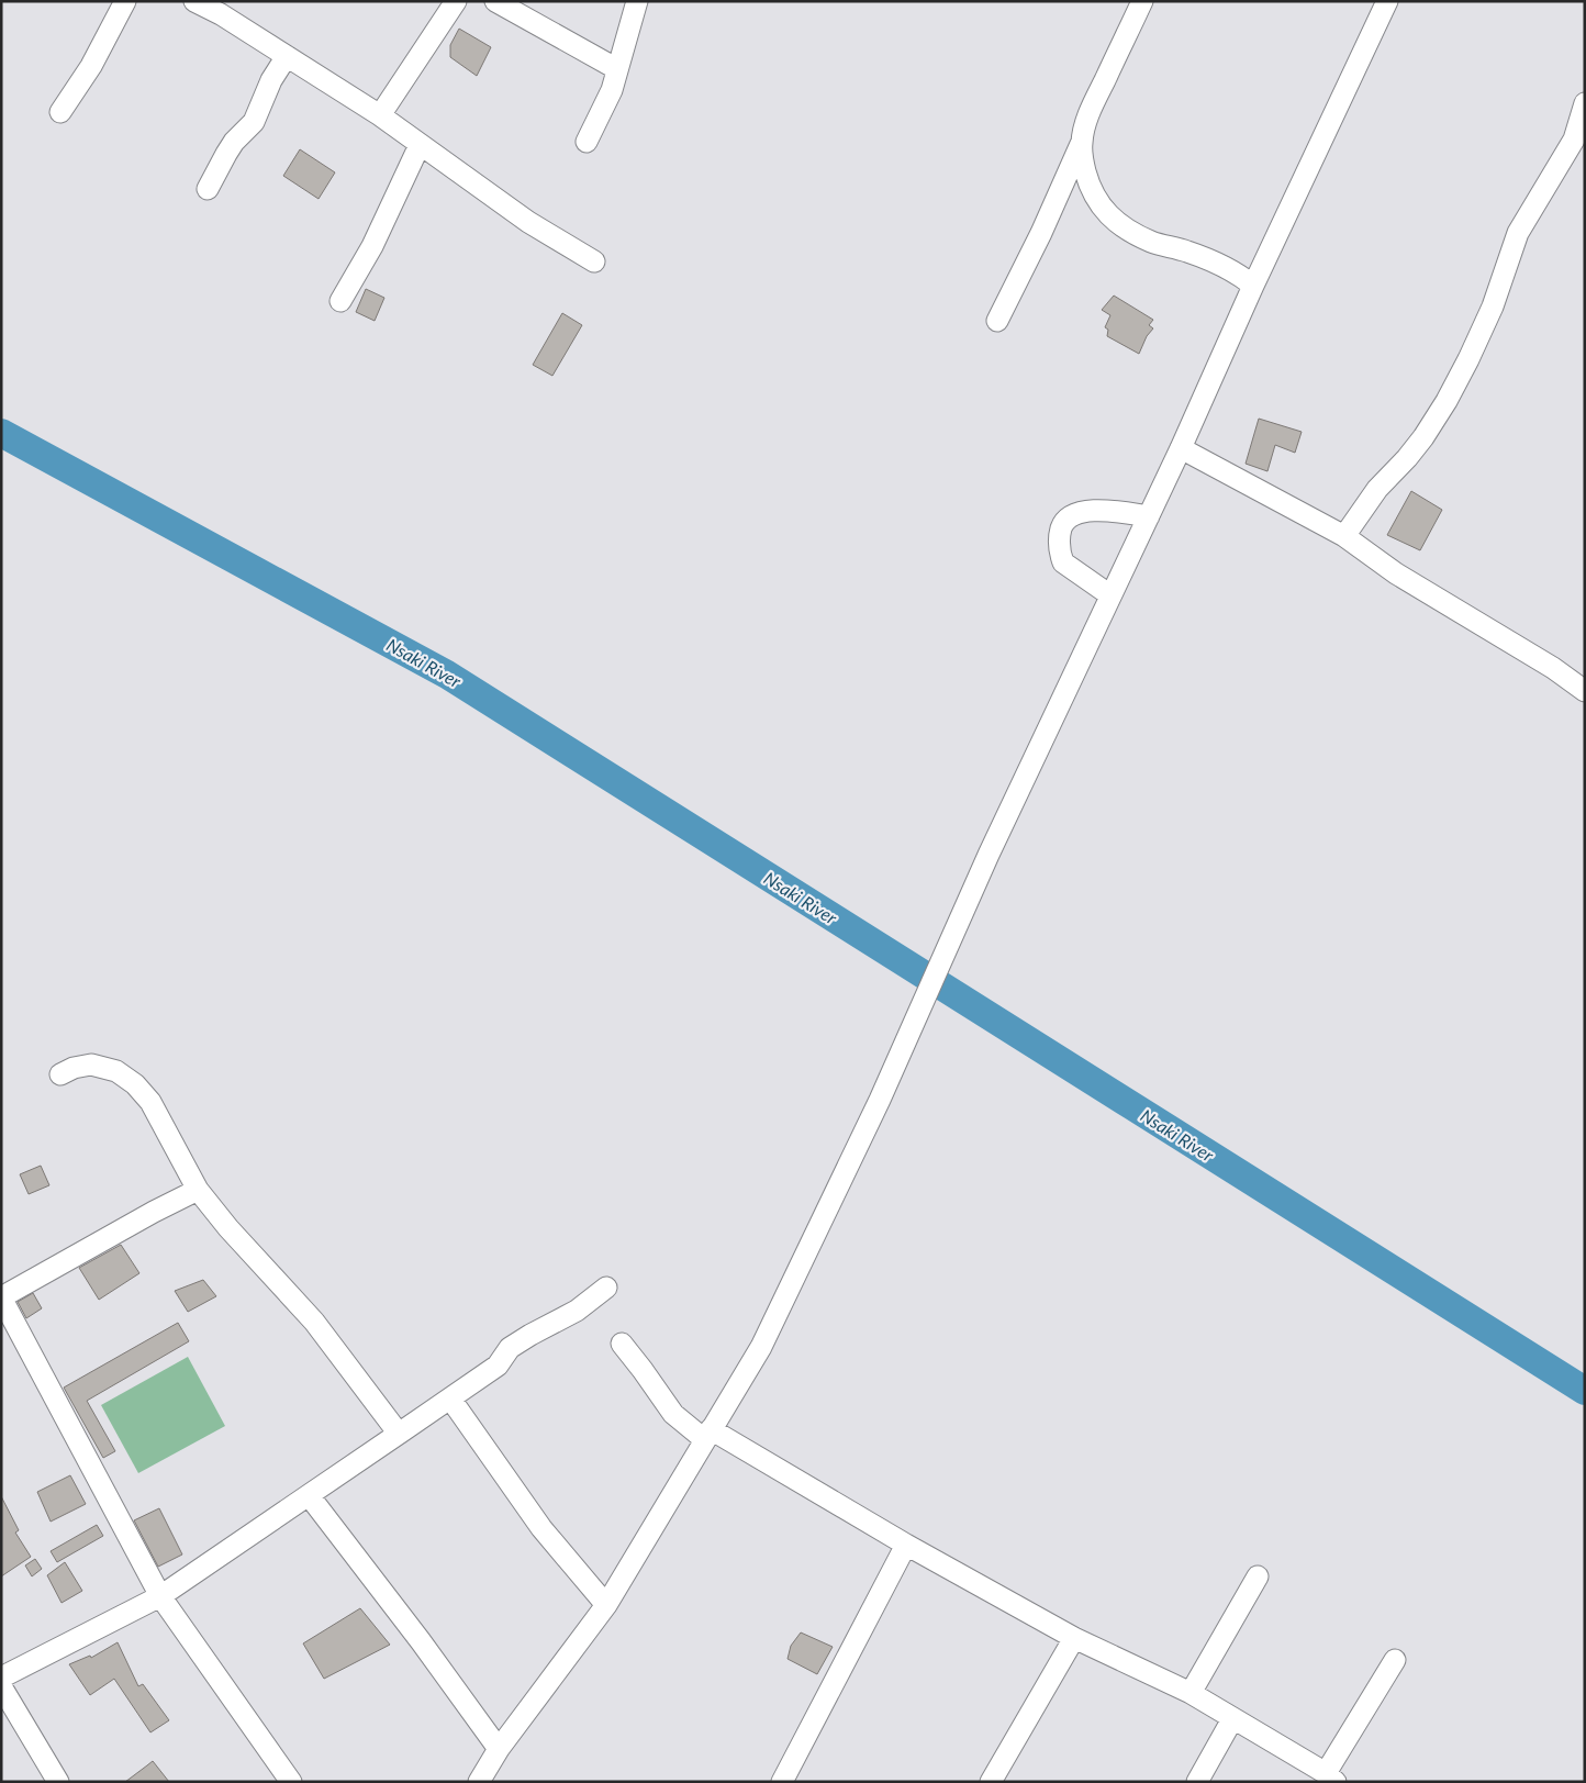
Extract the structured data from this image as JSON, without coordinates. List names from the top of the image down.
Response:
{
  "water": ["Nsaki River"]
}
